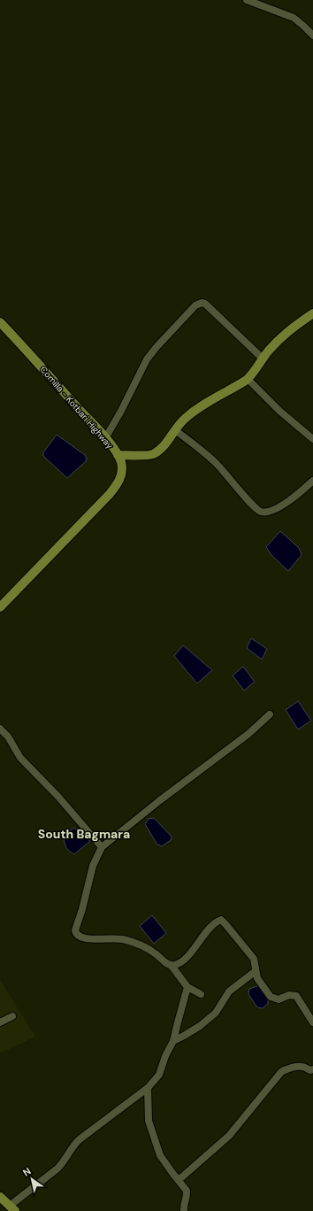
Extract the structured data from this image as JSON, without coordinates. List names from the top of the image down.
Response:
{
  "streets": {
    "main road": ["Comilla - Kotbari Highway"]
  },
  "districts": ["South Bagmara"],
  "north": "top left"
}
